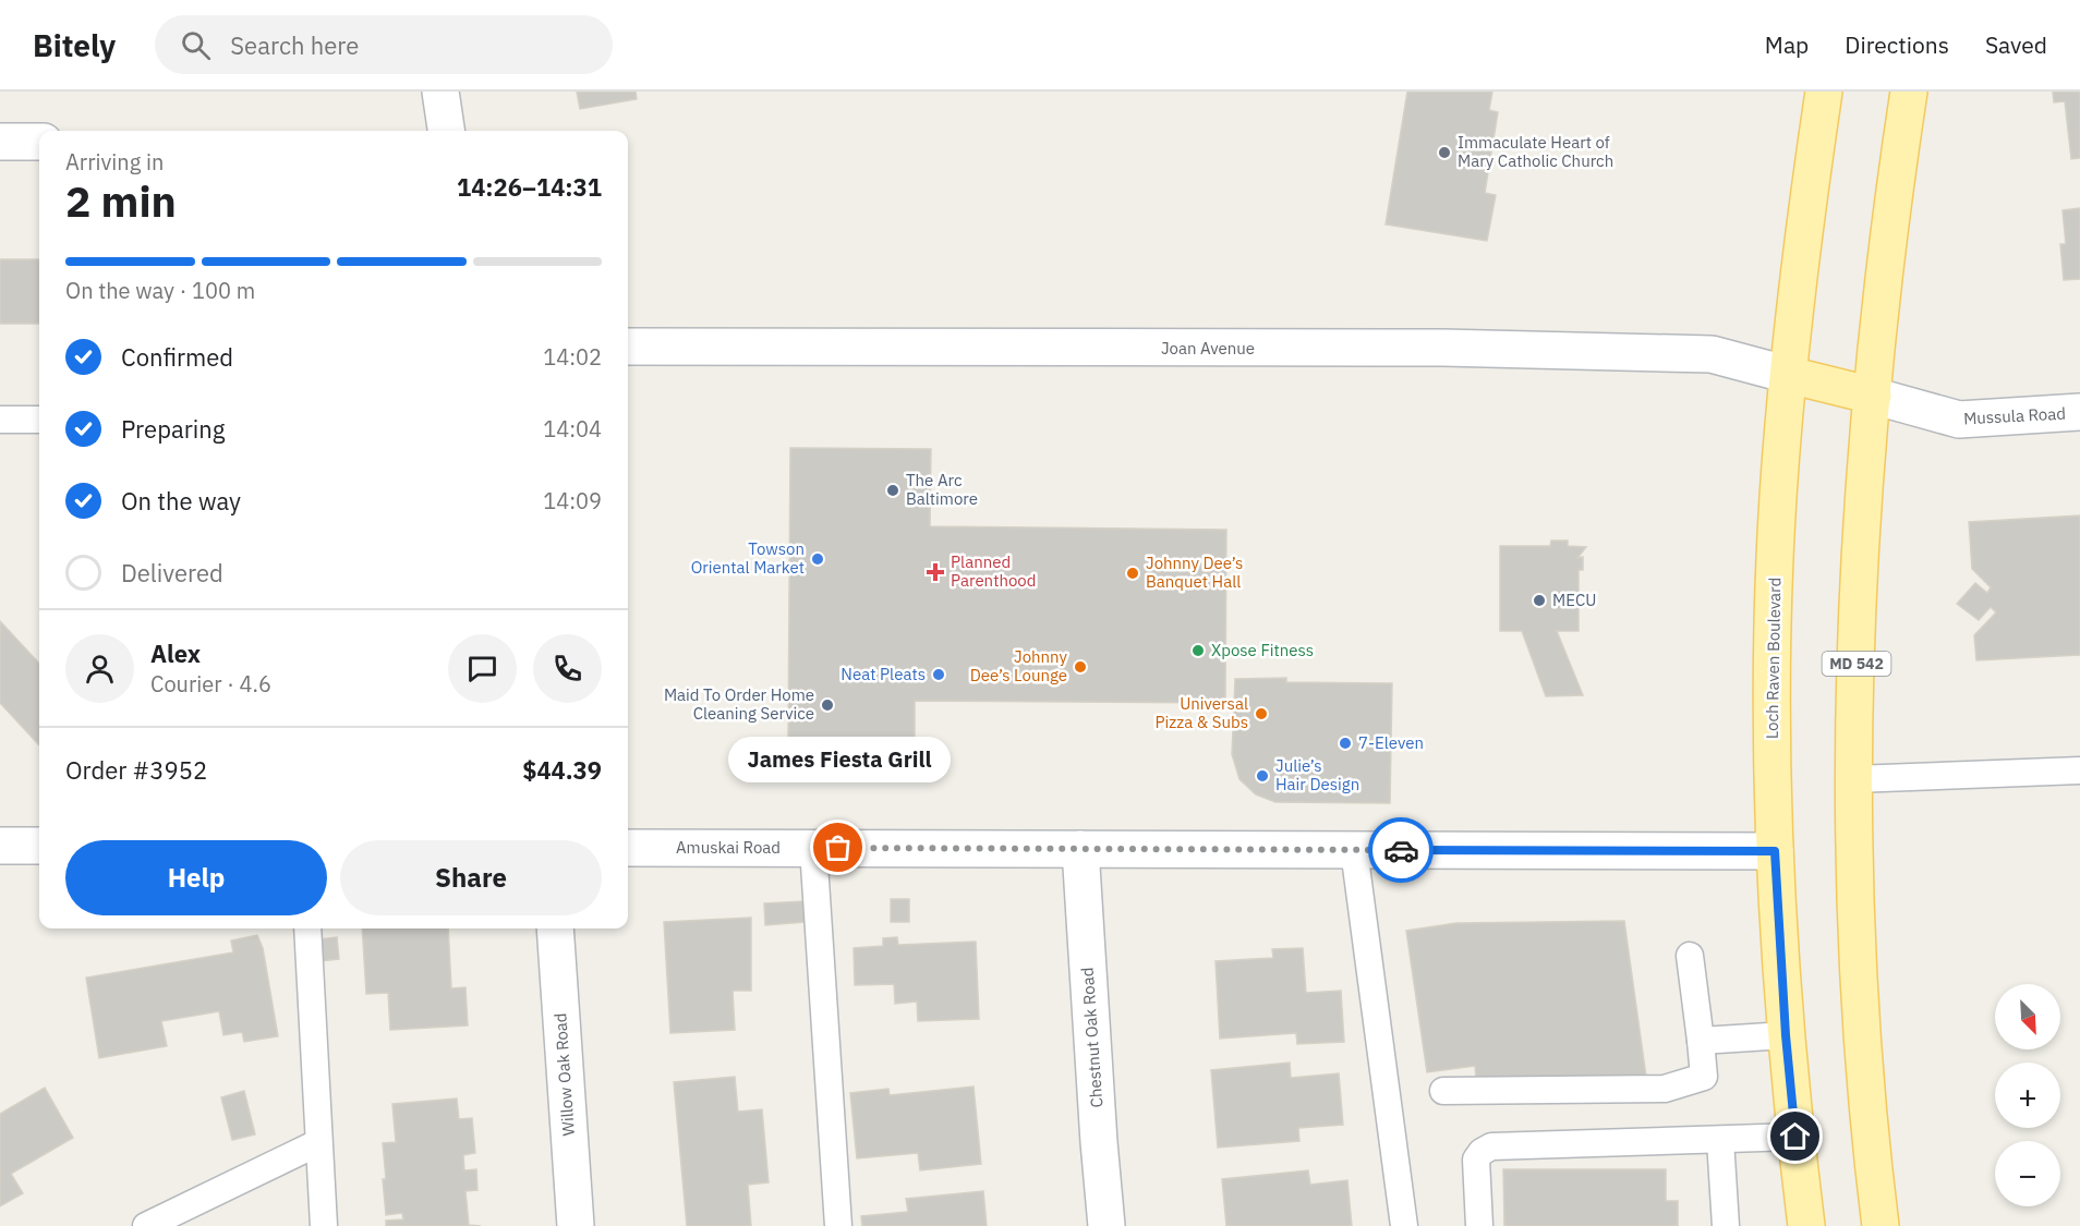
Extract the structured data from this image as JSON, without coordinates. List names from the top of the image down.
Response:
{
  "streets": {
    "main road": ["Loch Raven Boulevard", "MD 542"],
    "street": [
      "Joan Avenue",
      "Mussula Road",
      "Amuskai Road",
      "Chestnut Oak Road",
      "Willow Oak Road"
    ]
  },
  "crossings": [
    ["Joan Avenue", "Loch Raven Boulevard"],
    ["Mussula Road", "MD 542"],
    ["Loch Raven Boulevard", "Amuskai Road"],
    ["Amuskai Road", "Chestnut Oak Road"]
  ],
  "places": {
    "other": [
      "Immaculate Heart of Mary Catholic Church",
      "The Arc Baltimore",
      "Towson Oriental Market",
      "Johnny Dee’s Banquet Hall",
      "MECU",
      "Xpose Fitness",
      "Johnny Dee’s Lounge",
      "Neat Pleats",
      "Maid To Order Home Cleaning Service",
      "Universal Pizza & Subs",
      "7-Eleven",
      "Julie’s Hair Design",
      "James Fiesta Grill"
    ],
    "health": ["Planned Parenthood"]
  },
  "north": "bottom right",
  "page": {
    "header": "Bitely",
    "search": "Search here",
    "nav": ["Map", "Directions", "Saved"],
    "heading": ["2 min", "Arriving in", "14:26–14:31"],
    "panel": [
      "Alex",
      "Courier · 4.6",
      "Order #3952",
      "$44.39"
    ],
    "bar": "On the way · 100 m",
    "list": [
      ["Confirmed", "14:02"],
      ["Preparing", "14:04"],
      ["On the way", "14:09"],
      "Delivered"
    ],
    "bubble": "James Fiesta Grill",
    "buttons": ["Help", "Share"],
    "map_buttons": ["+", "−"]
  }
}
